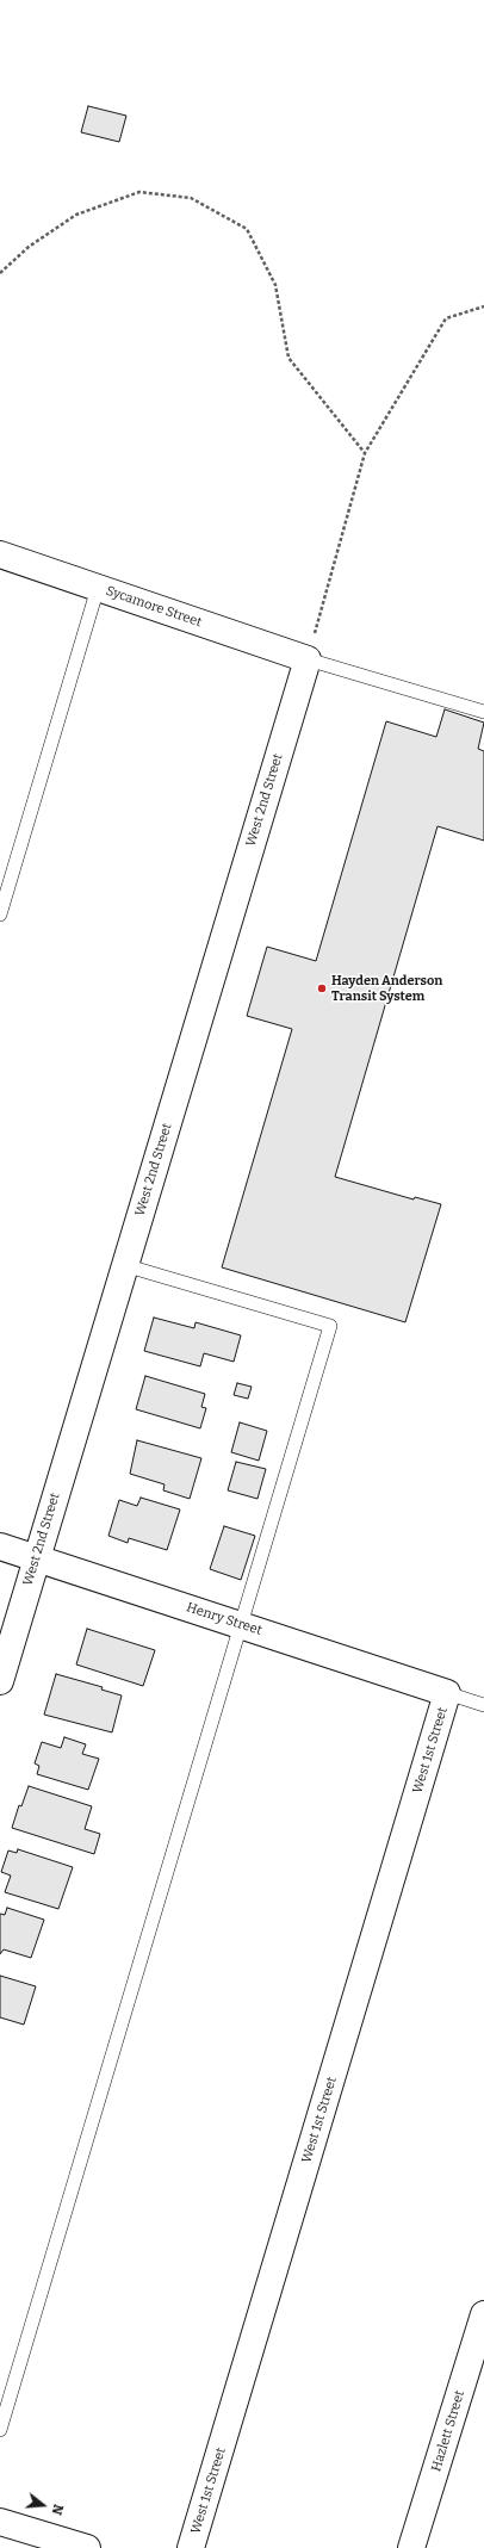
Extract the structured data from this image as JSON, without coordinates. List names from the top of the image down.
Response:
{
  "streets": {
    "street": [
      "Sycamore Street",
      "West 2nd Street",
      "Henry Street",
      "West 1st Street",
      "Hazlett Street"
    ]
  },
  "crossings": [
    ["Sycamore Street", "West 2nd Street"],
    ["West 2nd Street", "Henry Street"],
    ["Henry Street", "West 1st Street"]
  ],
  "places": ["Hayden Anderson Transit System"],
  "north": "right"
}
